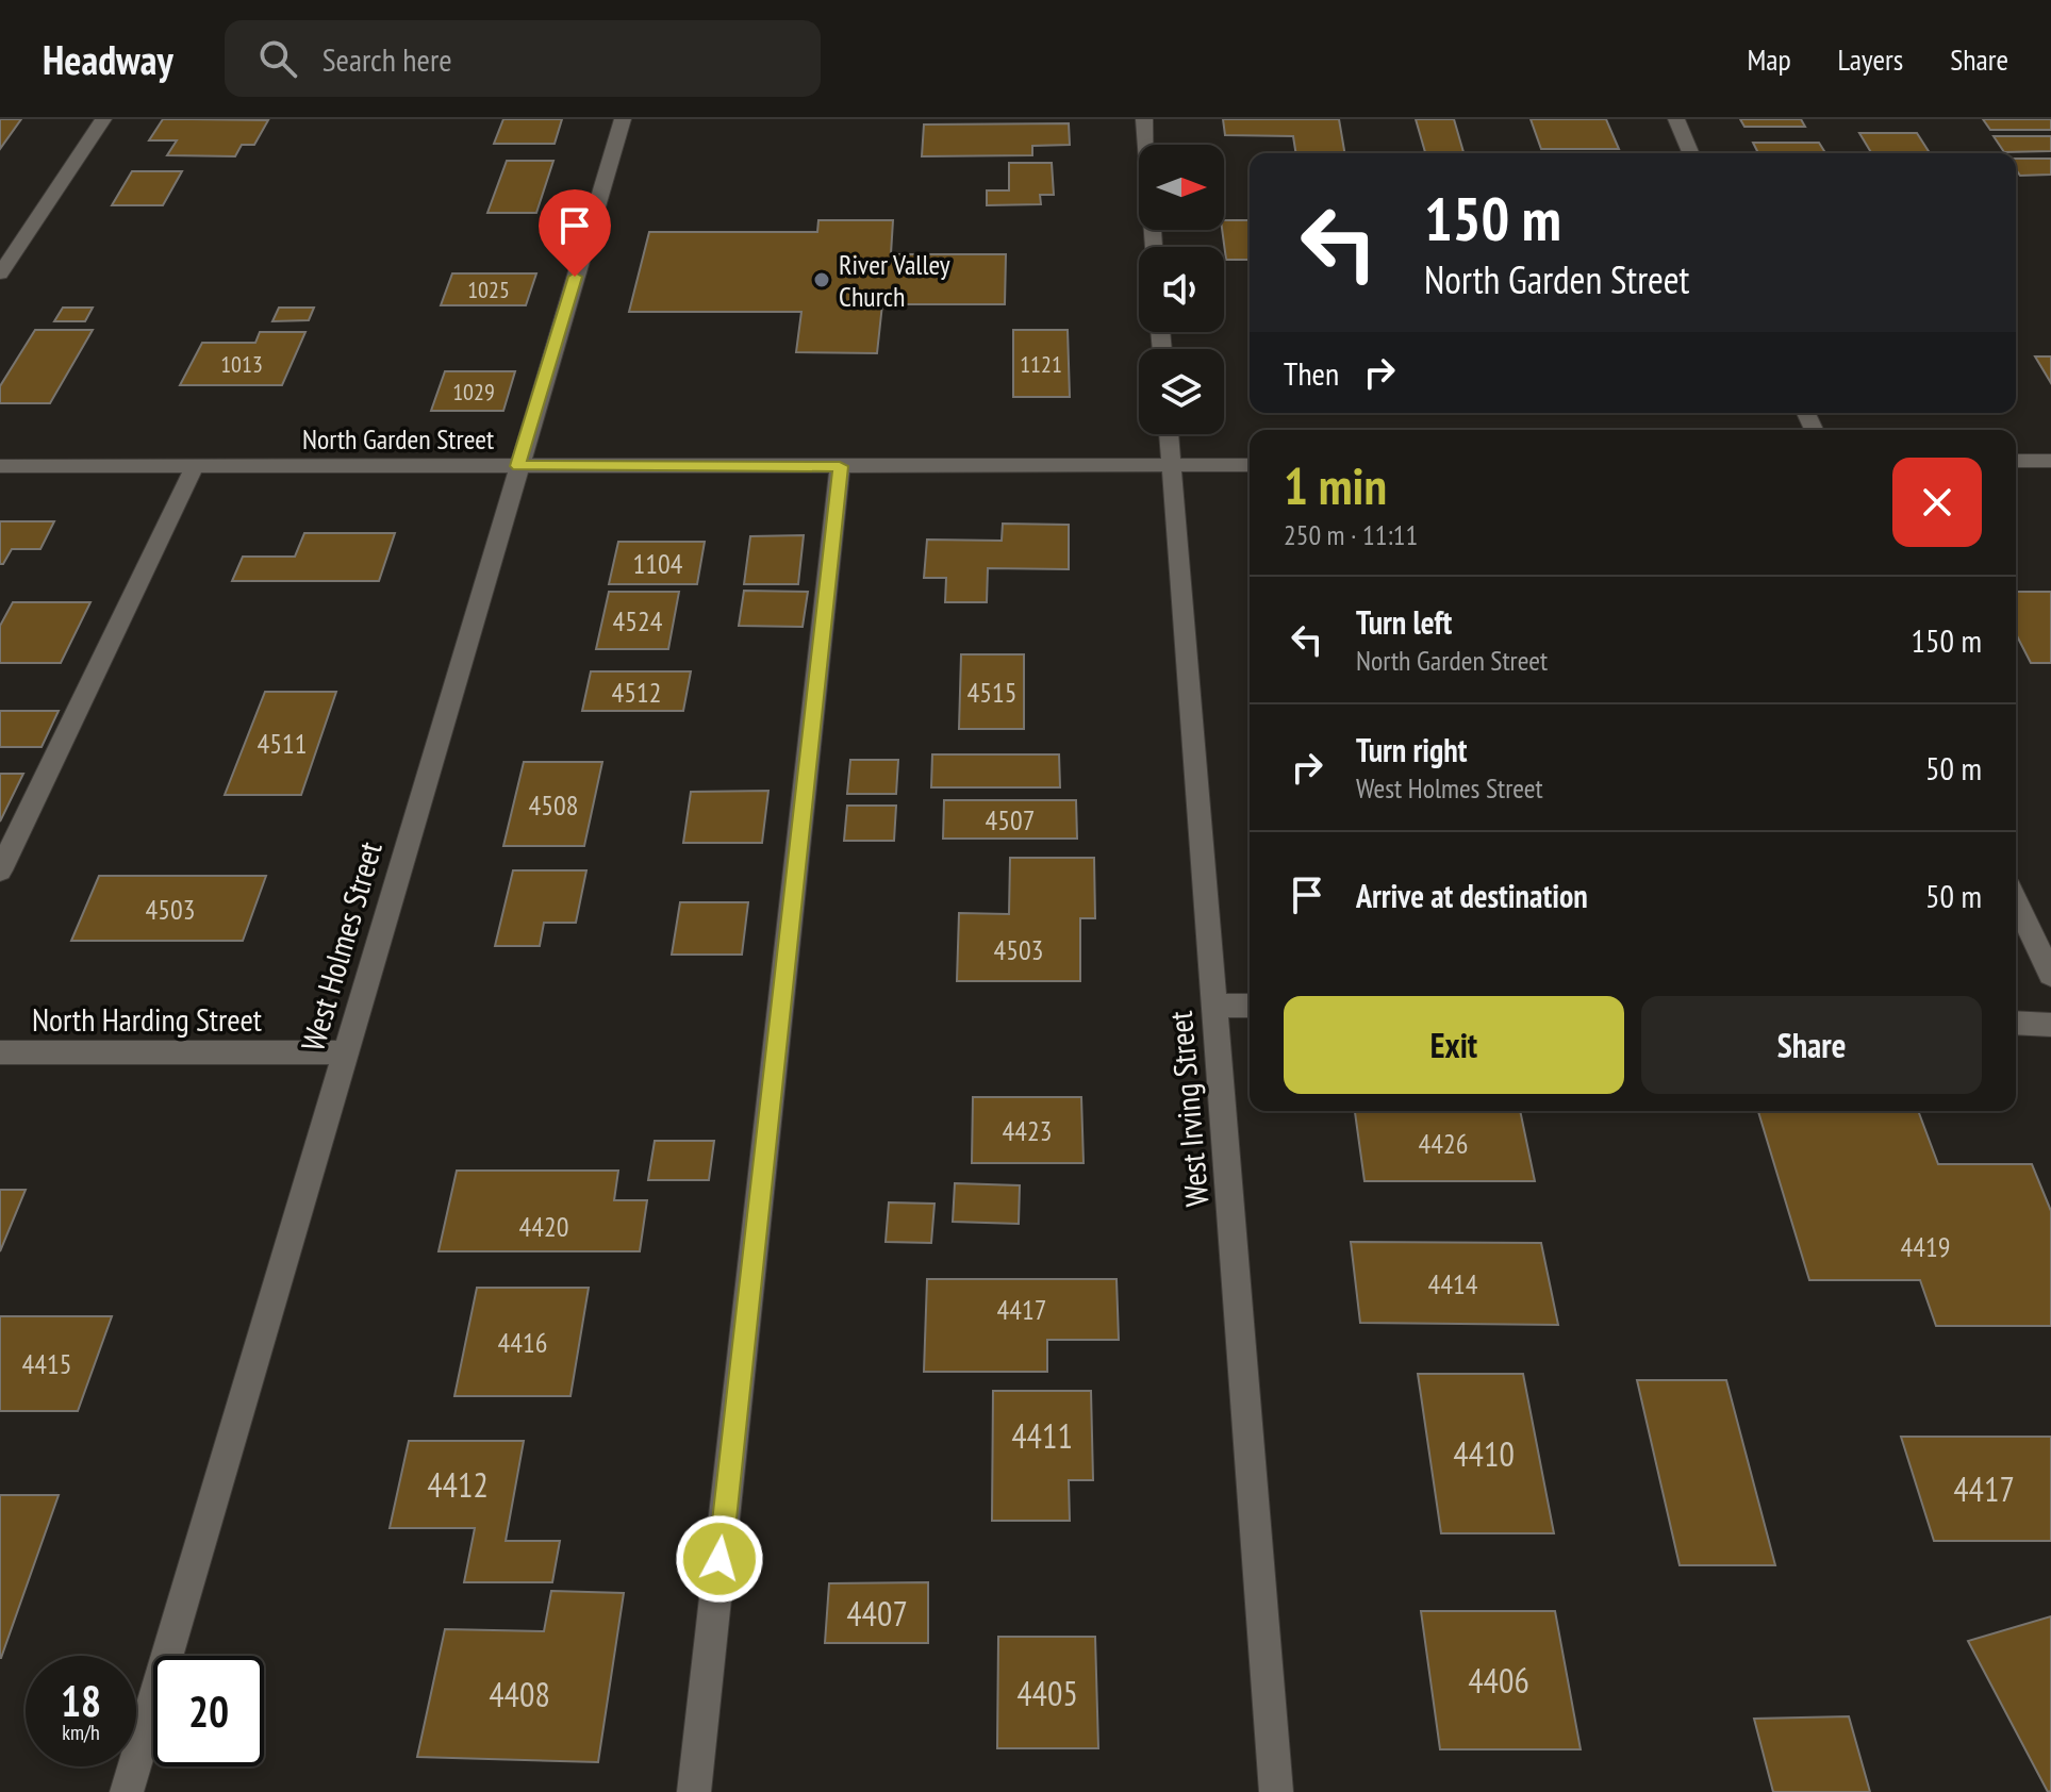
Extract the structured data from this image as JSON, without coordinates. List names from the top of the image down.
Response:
{
  "streets": {
    "street": [
      "North Garden Street",
      "West Holmes Street",
      "North Harding Street",
      "West Irving Street"
    ]
  },
  "crossings": [
    ["North Garden Street", "West Holmes Street"],
    ["North Garden Street", "West Irving Street"],
    ["West Holmes Street", "North Harding Street"]
  ],
  "places": ["River Valley Church"],
  "house_numbers": [
    "1025",
    "1013",
    "1121",
    "1029",
    "1104",
    "4524",
    "4512",
    "4515",
    "4511",
    "4508",
    "4507",
    "4503",
    "4503",
    "4423",
    "4426",
    "4420",
    "4419",
    "4414",
    "4417",
    "4416",
    "4415",
    "4411",
    "4410",
    "4412",
    "4417",
    "4407",
    "4406",
    "4405",
    "4408"
  ],
  "north": "right",
  "page": {
    "header": "Headway",
    "search": "Search here",
    "nav": ["Map", "Layers", "Share"],
    "turn": ["150 m", "North Garden Street"],
    "then": "Then",
    "heading": ["1 min", "250 m · 11:11"],
    "list": [
      {
        "name": "Turn left",
        "note": "North Garden Street",
        "value": "150 m"
      },
      {
        "name": "Turn right",
        "note": "West Holmes Street",
        "value": "50 m"
      },
      {
        "name": "Arrive at destination",
        "value": "50 m"
      }
    ],
    "buttons": ["Exit", "Share"],
    "speed": "18 km/h",
    "limit": "20"
  }
}
